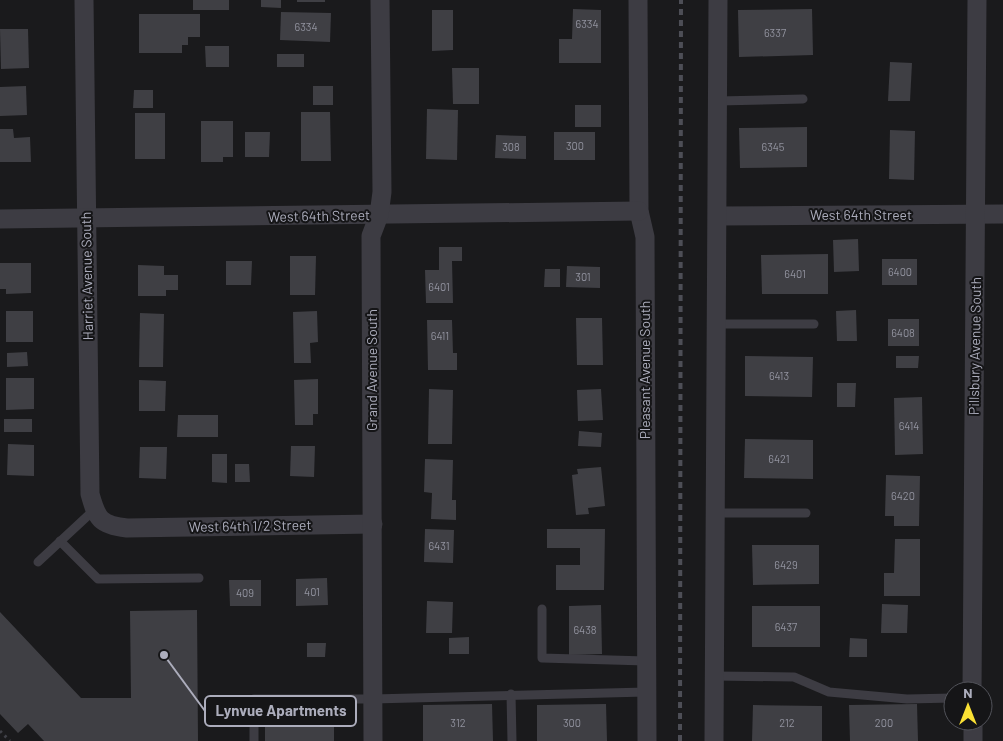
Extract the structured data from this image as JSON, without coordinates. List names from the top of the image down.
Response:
{
  "streets": {
    "street": [
      "West 64th Street",
      "Harriet Avenue South",
      "Pillsbury Avenue South",
      "Grand Avenue South",
      "Pleasant Avenue South",
      "West 64th 1/2 Street"
    ]
  },
  "crossings": [
    ["West 64th Street", "Harriet Avenue South"],
    ["West 64th Street", "Pillsbury Avenue South"],
    ["West 64th Street", "Grand Avenue South"],
    ["West 64th Street", "Pleasant Avenue South"],
    ["Harriet Avenue South", "West 64th 1/2 Street"],
    ["Grand Avenue South", "West 64th 1/2 Street"]
  ],
  "places": ["Lynvue Apartments"],
  "house_numbers": [
    "6334",
    "6334",
    "6337",
    "300",
    "308",
    "6345",
    "6400",
    "6401",
    "301",
    "6401",
    "6408",
    "6411",
    "6413",
    "6414",
    "6421",
    "6420",
    "6431",
    "6429",
    "401",
    "409",
    "6437",
    "6438",
    "312",
    "300",
    "212",
    "200"
  ],
  "north": "top"
}
